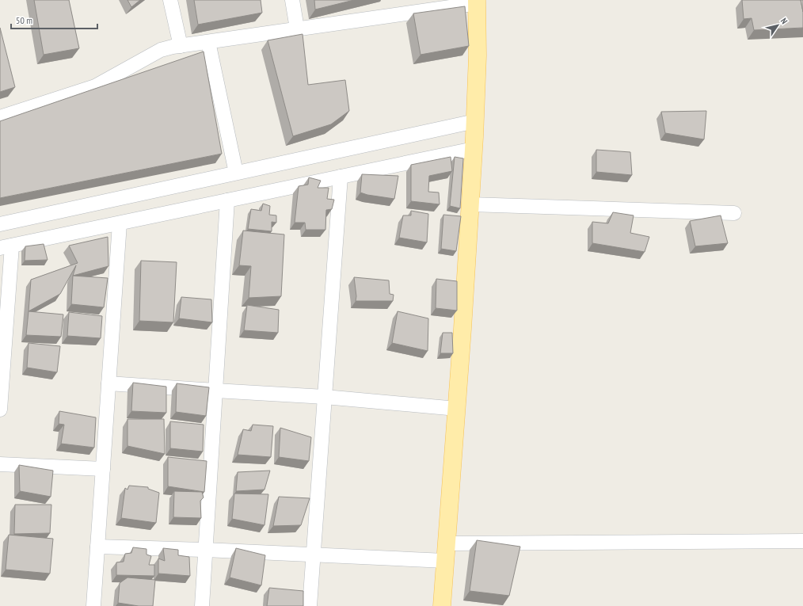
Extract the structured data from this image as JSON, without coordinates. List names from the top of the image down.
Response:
{
  "scale_bar": "50 m",
  "north": "top right"
}
